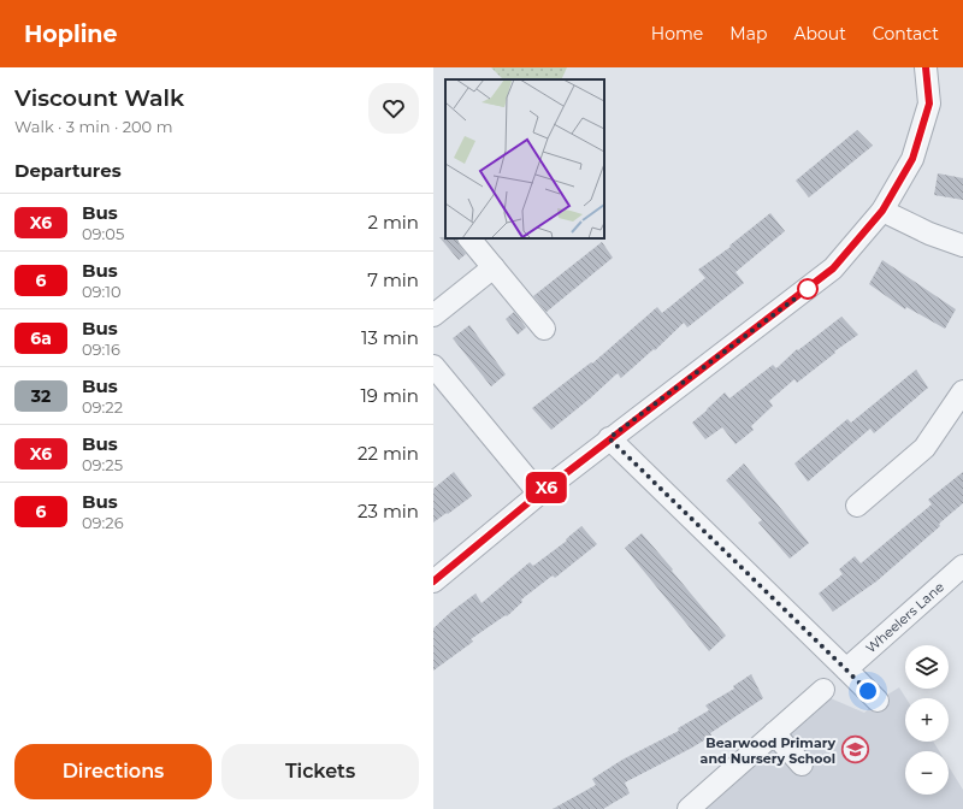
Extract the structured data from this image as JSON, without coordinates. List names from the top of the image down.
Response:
{
  "streets": {
    "street": ["Wheelers Lane"]
  },
  "places": {
    "school or university": ["Bearwood Primary and Nursery School"]
  },
  "lines": ["bus line X6"],
  "page": {
    "header": "Hopline",
    "nav": [
      "Home",
      "Map",
      "About",
      "Contact"
    ],
    "heading": [
      ["Viscount Walk", "Walk · 3 min · 200 m"],
      "Departures"
    ],
    "on_map": "X6",
    "list": [
      {
        "mark": "X6",
        "name": "Bus",
        "note": "09:05",
        "value": "2 min"
      },
      {
        "mark": "6",
        "name": "Bus",
        "note": "09:10",
        "value": "7 min"
      },
      {
        "mark": "6a",
        "name": "Bus",
        "note": "09:16",
        "value": "13 min"
      },
      {
        "mark": "32",
        "name": "Bus",
        "note": "09:22",
        "value": "19 min"
      },
      {
        "mark": "X6",
        "name": "Bus",
        "note": "09:25",
        "value": "22 min"
      },
      {
        "mark": "6",
        "name": "Bus",
        "note": "09:26",
        "value": "23 min"
      }
    ],
    "map_buttons": ["+", "−"],
    "buttons": ["Directions", "Tickets"]
  }
}
